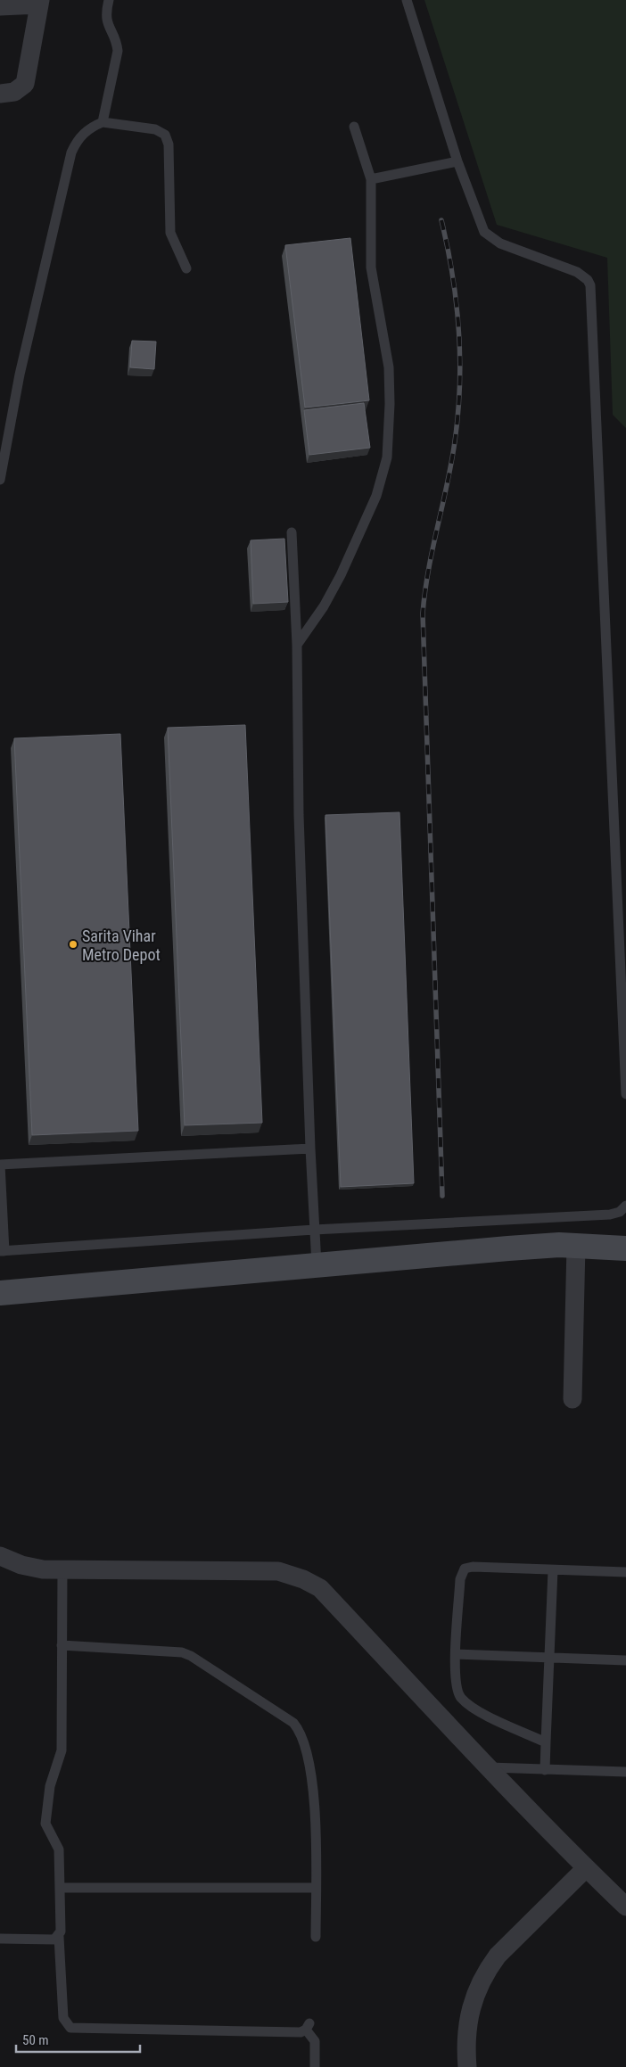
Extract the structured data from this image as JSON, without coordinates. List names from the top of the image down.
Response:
{
  "places": ["Sarita Vihar Metro Depot"],
  "scale_bar": "50 m"
}
